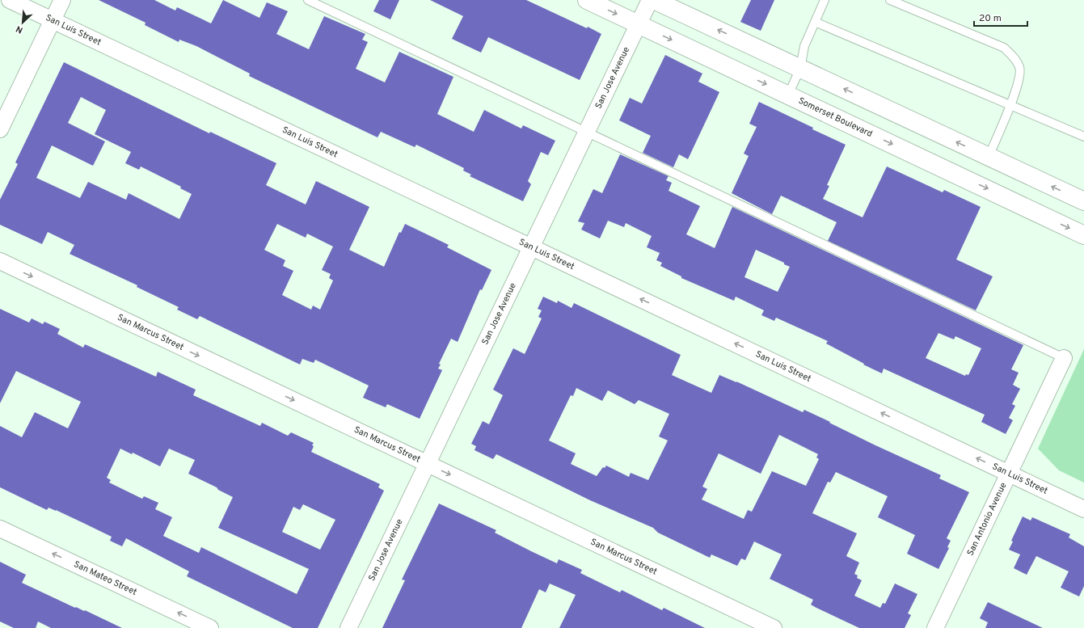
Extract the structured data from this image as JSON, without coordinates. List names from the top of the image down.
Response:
{
  "streets": {
    "main road": ["Somerset Boulevard"],
    "street": [
      "San Luis Street",
      "San Jose Avenue",
      "San Marcus Street",
      "San Antonio Avenue",
      "San Mateo Street"
    ]
  },
  "crossings": [
    ["San Luis Street", "San Jose Avenue"],
    ["San Luis Street", "San Antonio Avenue"],
    ["San Jose Avenue", "Somerset Boulevard"],
    ["San Jose Avenue", "San Marcus Street"]
  ],
  "one_way": ["San Luis Street", "San Marcus Street", "San Mateo Street"],
  "scale_bar": "20 m",
  "north": "bottom left"
}
